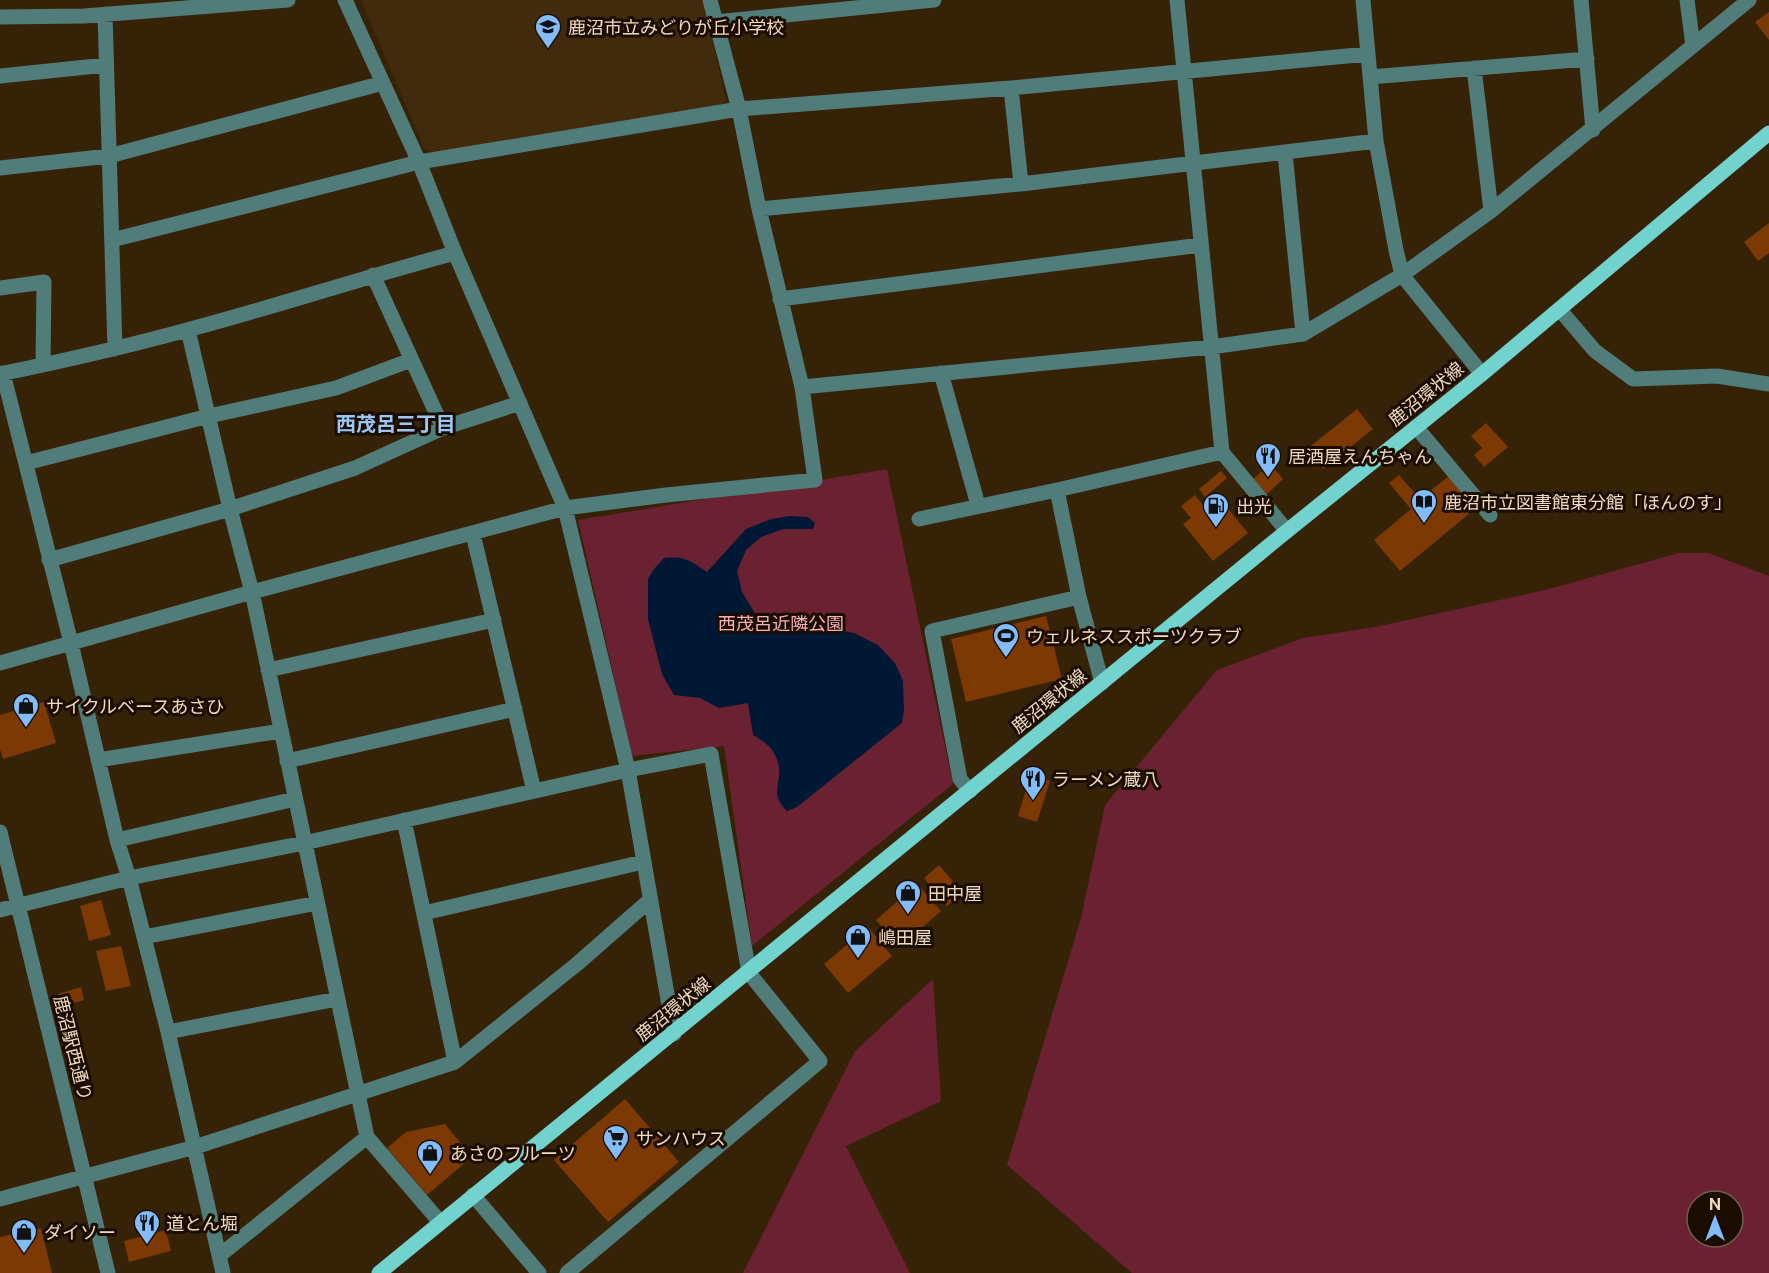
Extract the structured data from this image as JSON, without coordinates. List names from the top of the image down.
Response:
{
  "streets": {
    "main road": ["鹿沼環状線"],
    "street": ["鹿沼駅西通り"]
  },
  "districts": ["西茂呂三丁目"],
  "parks": ["西茂呂近隣公園"],
  "places": {
    "school or university": ["鹿沼市立みどりが丘小学校"],
    "restaurant": ["居酒屋えんちゃん", "ラーメン蔵八", "道とん堀"],
    "library": ["鹿沼市立図書館東分館「ほんのす」"],
    "fuel station": ["出光"],
    "sports": ["ウェルネススポーツクラブ"],
    "shop": [
      "サイクルベースあさひ",
      "田中屋",
      "嶋田屋",
      "あさのフルーツ",
      "ダイソー"
    ],
    "supermarket": ["サンハウス"]
  },
  "north": "top"
}
